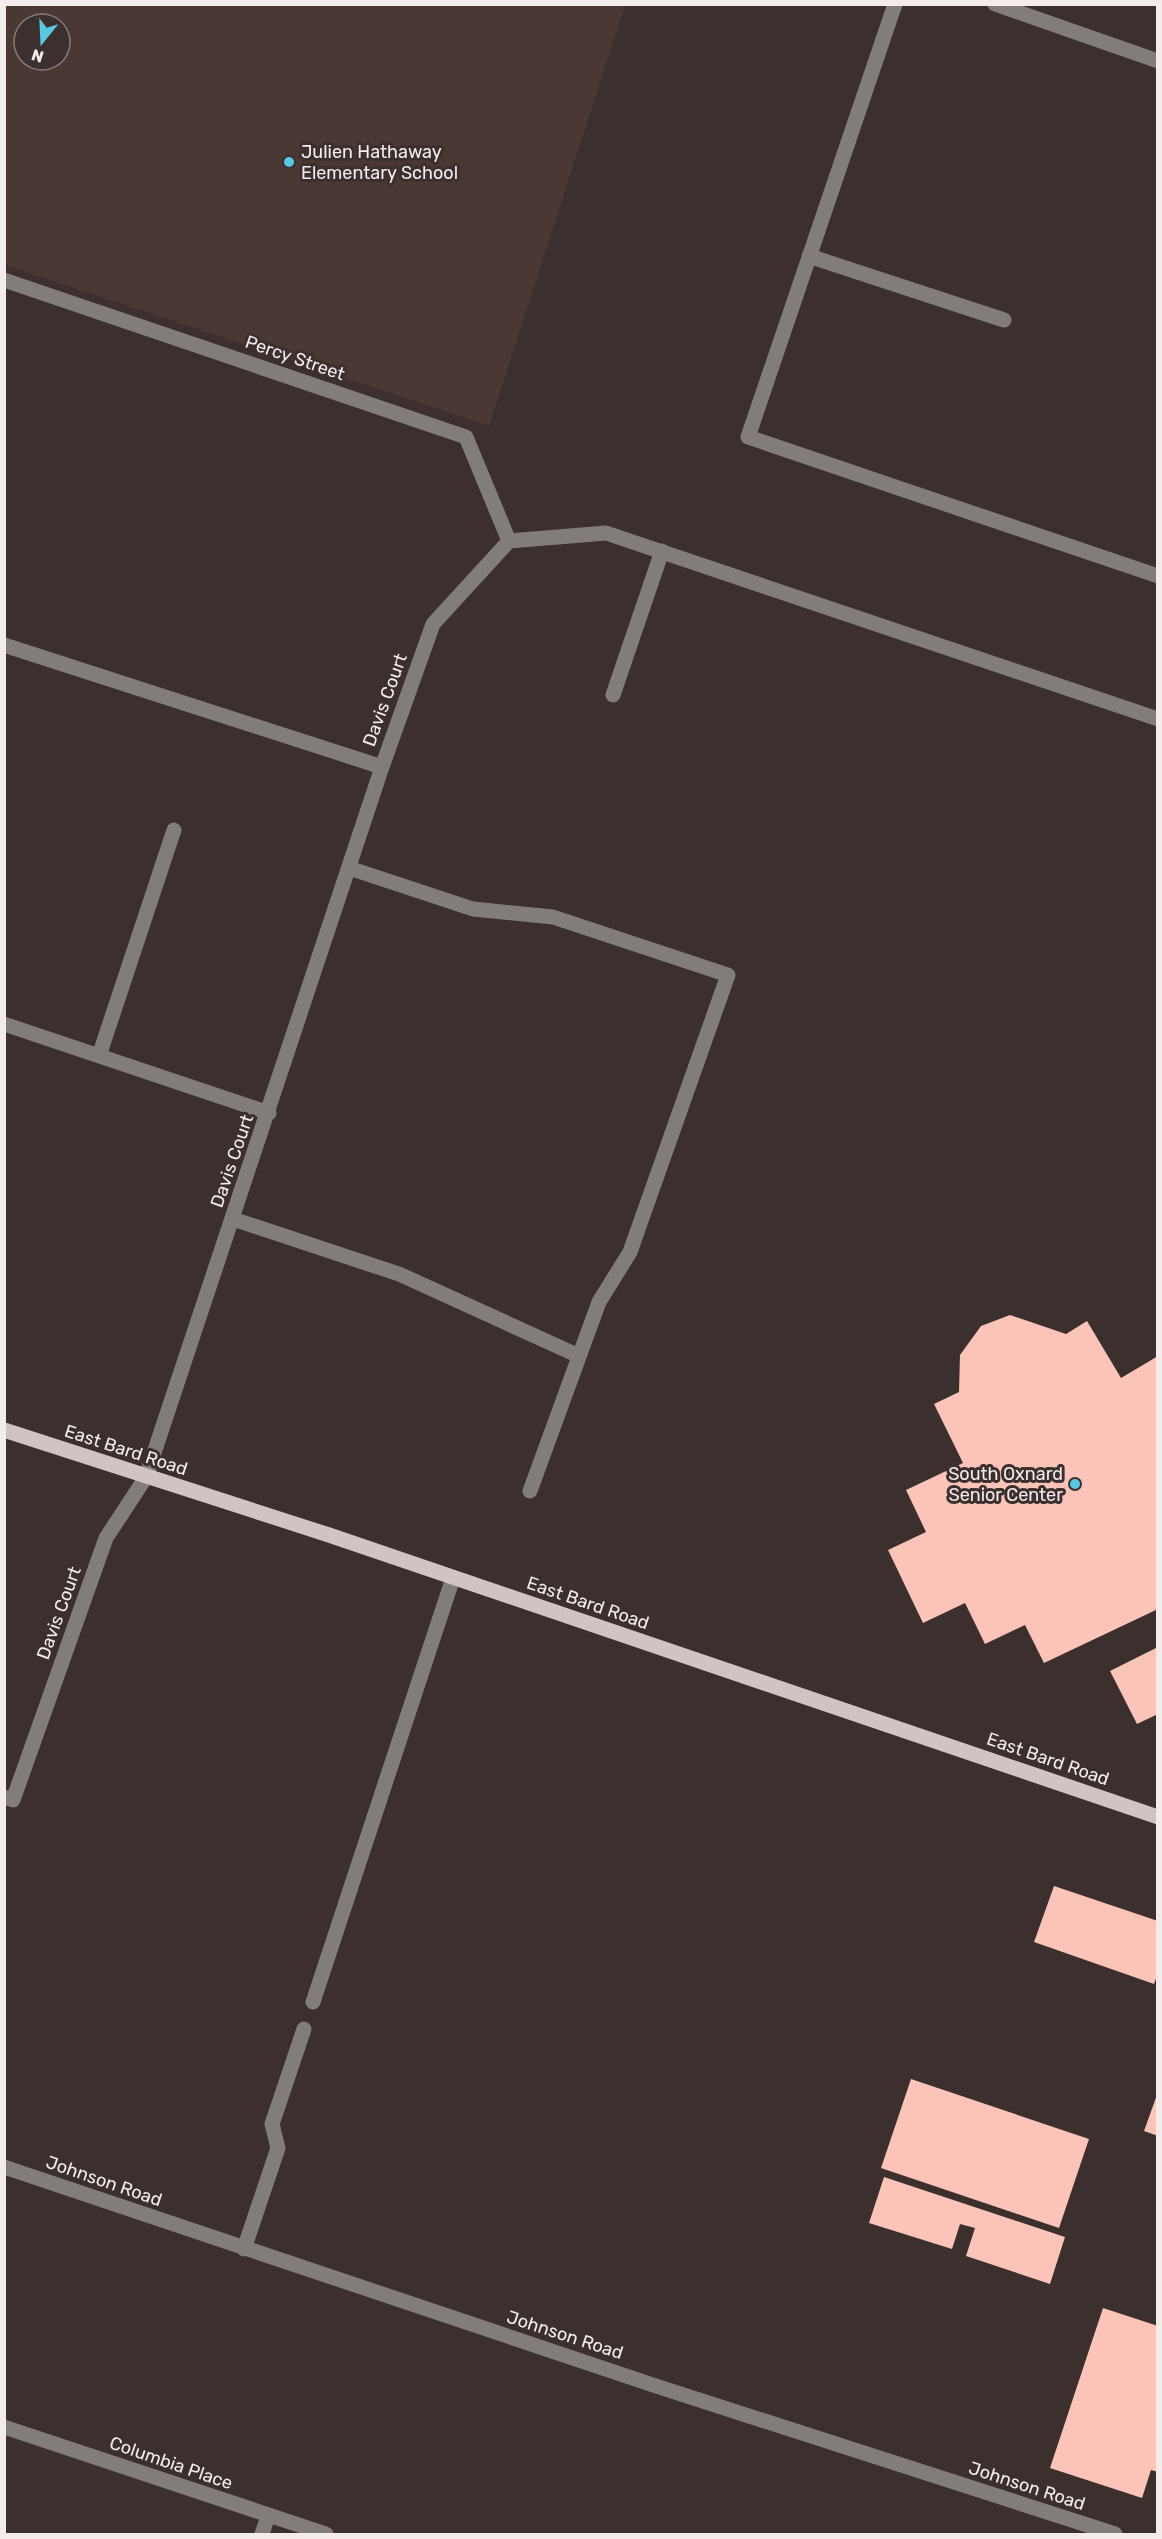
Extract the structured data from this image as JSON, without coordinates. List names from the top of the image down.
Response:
{
  "streets": {
    "main road": ["East Bard Road"],
    "street": [
      "Percy Street",
      "Davis Court",
      "Johnson Road",
      "Columbia Place"
    ]
  },
  "crossings": [
    ["Percy Street", "Davis Court"],
    ["Davis Court", "East Bard Road"]
  ],
  "places": ["Julien Hathaway Elementary School", "South Oxnard Senior Center"],
  "north": "bottom"
}
